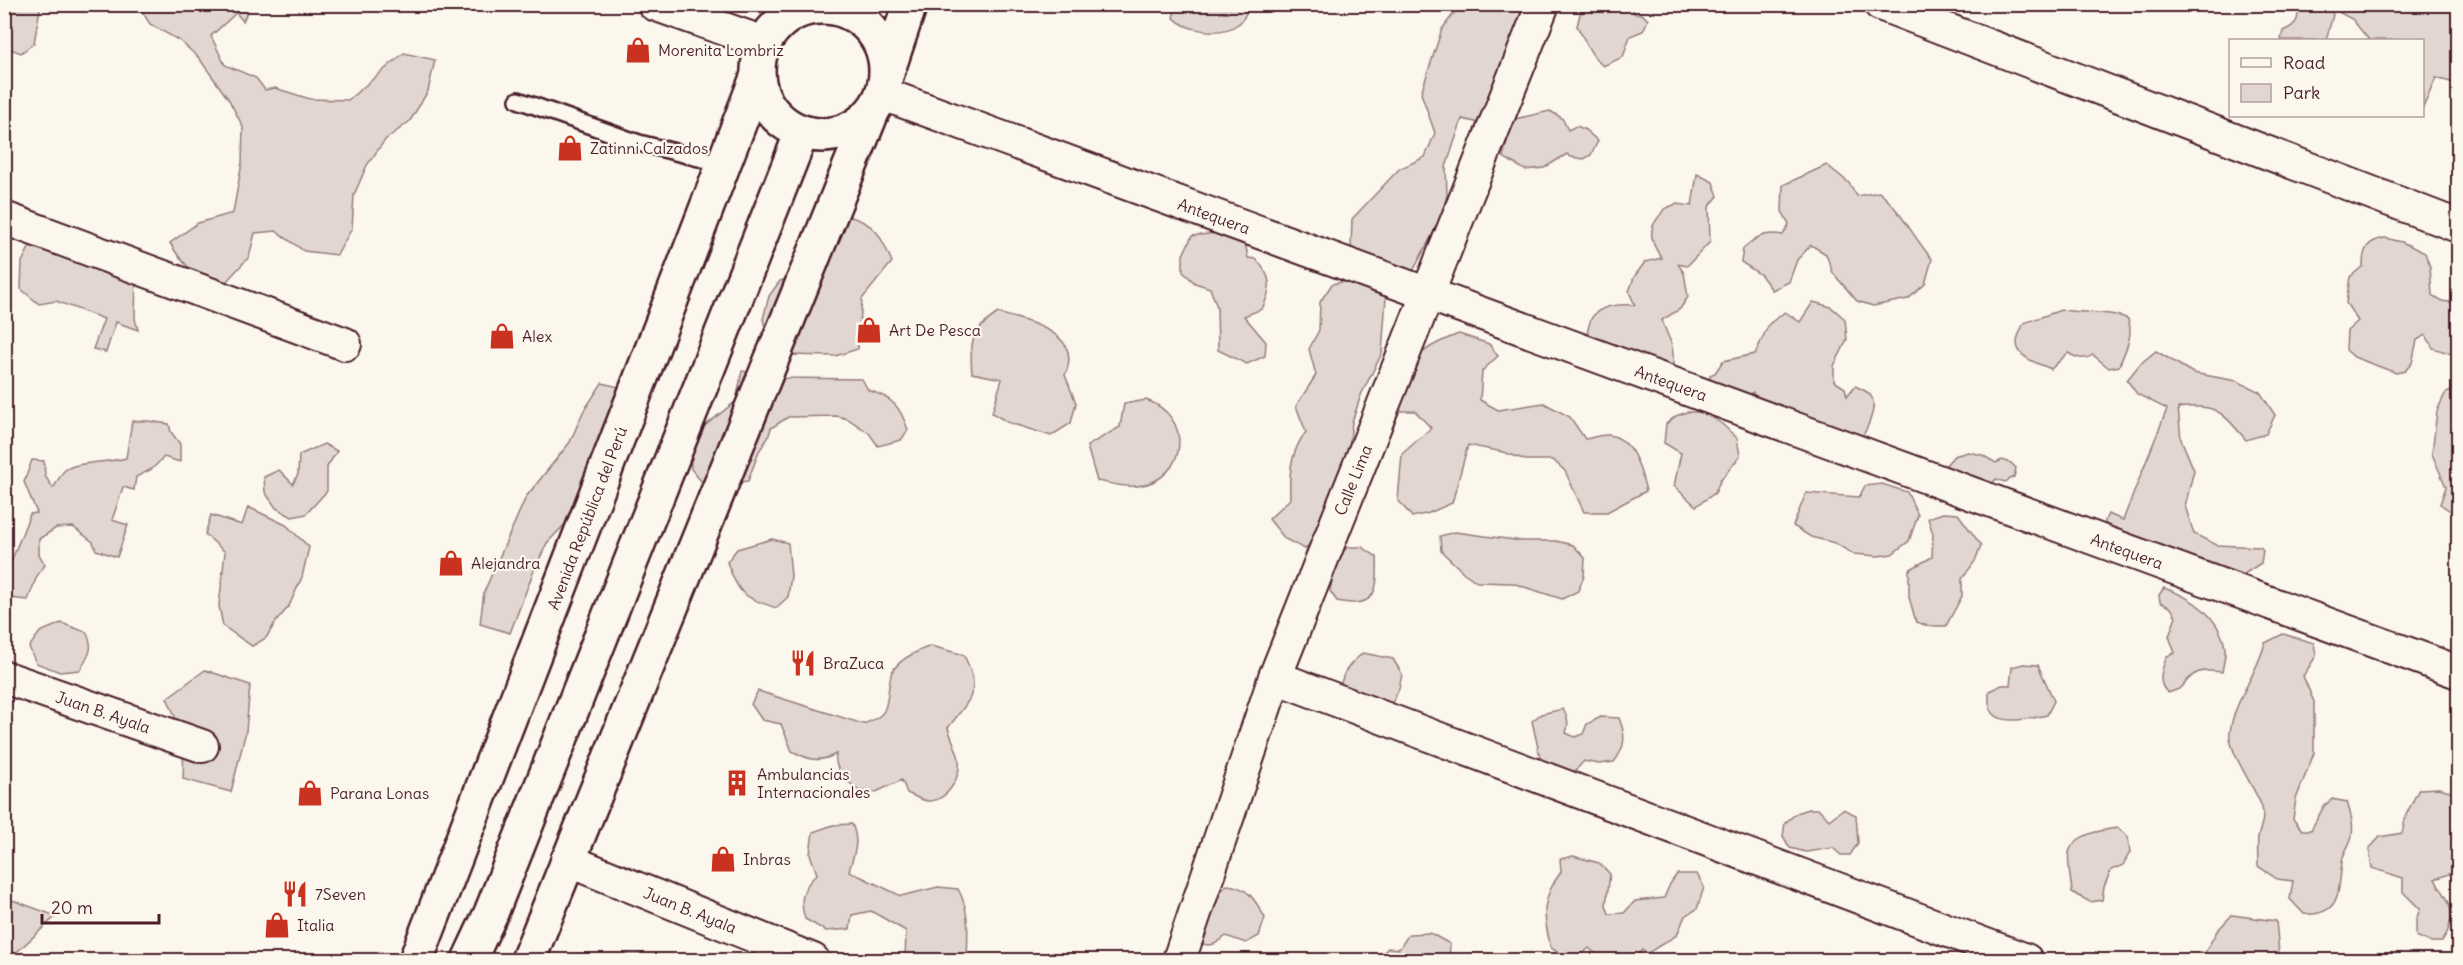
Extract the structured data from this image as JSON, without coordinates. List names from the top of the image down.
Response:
{
  "streets": {
    "main road": ["Avenida República del Perú"],
    "street": ["Antequera", "Calle Lima", "Juan B. Ayala"]
  },
  "crossings": [
    ["Antequera", "Calle Lima"],
    ["Antequera", "Avenida República del Perú"]
  ],
  "places": {
    "shop": [
      "Morenita Lombriz",
      "Zatinni Calzados",
      "Art De Pesca",
      "Alex",
      "Alejandra",
      "Parana Lonas",
      "Inbras",
      "Italia"
    ],
    "restaurant": ["BraZuca", "7Seven"],
    "building": ["Ambulancias Internacionales"]
  },
  "legend": ["Road", "Park"],
  "scale_bar": "20 m"
}
